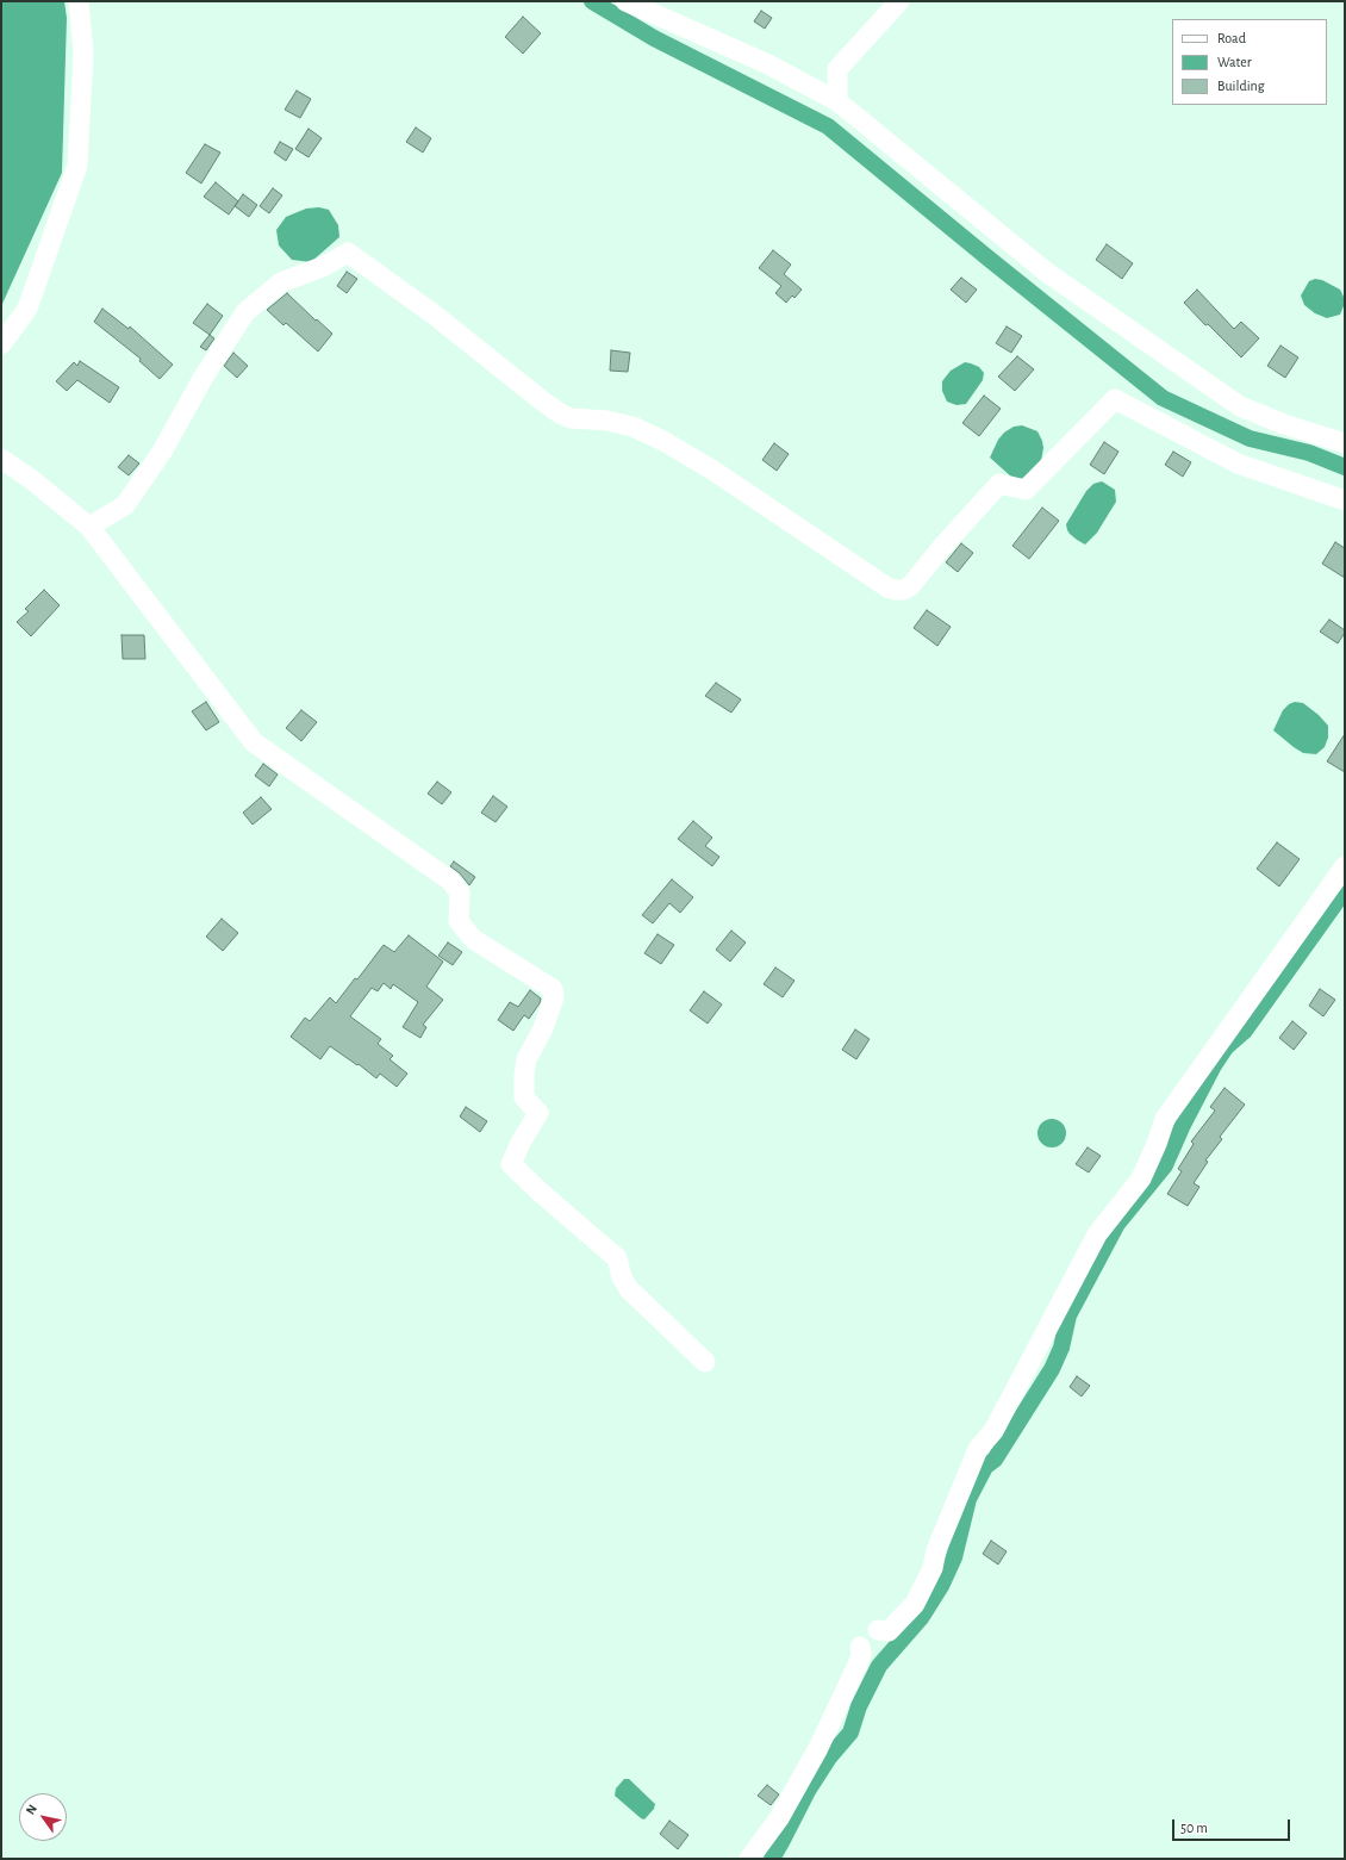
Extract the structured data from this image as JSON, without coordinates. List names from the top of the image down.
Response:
{
  "legend": ["Road", "Water", "Building"],
  "scale_bar": "50 m",
  "north": "top left"
}
